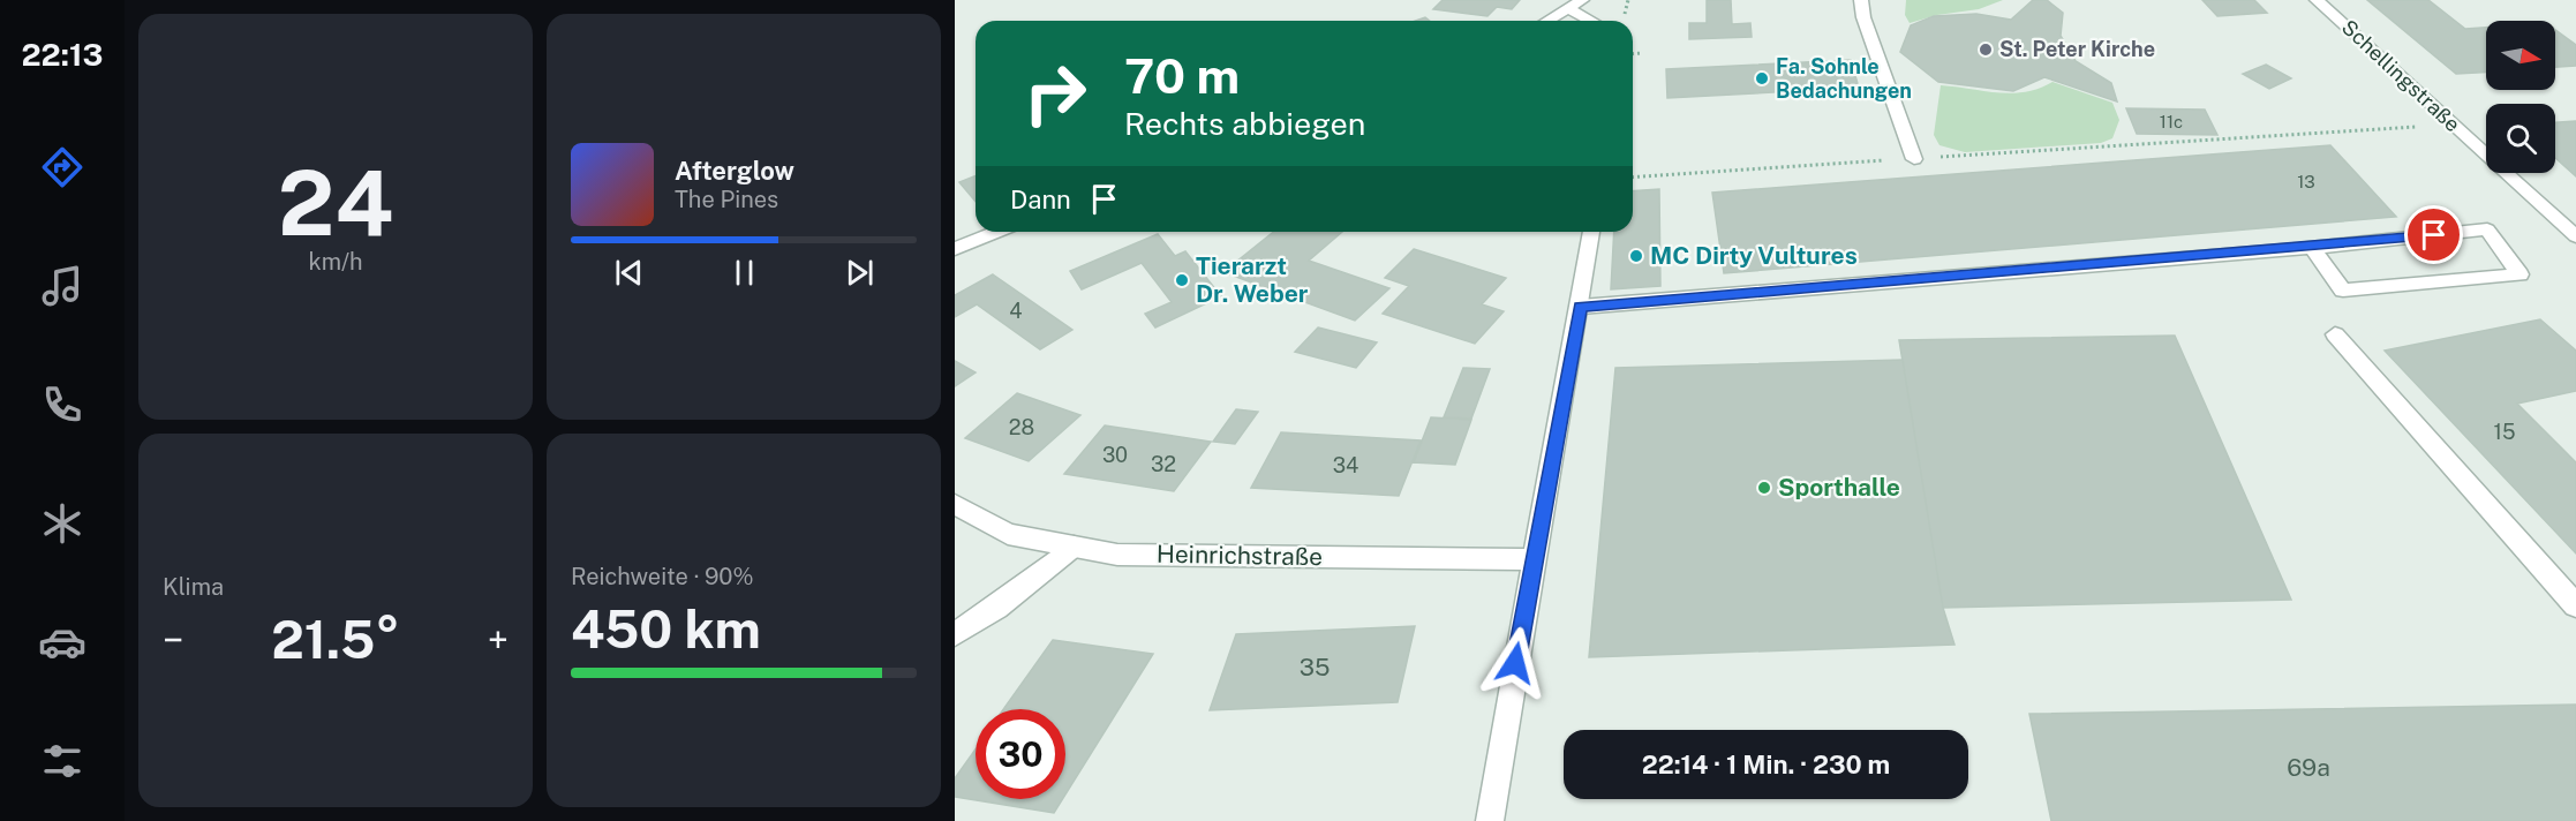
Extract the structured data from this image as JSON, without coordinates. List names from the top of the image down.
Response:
{
  "streets": {
    "street": ["Schellingstraße", "Heinrichstraße"]
  },
  "places": [
    "St. Peter Kirche",
    "Fa. Sohnle Bedachungen",
    "MC Dirty Vultures",
    "Tierarzt Dr. Weber",
    "Sporthalle"
  ],
  "house_numbers": [
    "11c",
    "13",
    "4",
    "28",
    "15",
    "30",
    "32",
    "34",
    "35",
    "69a"
  ],
  "north": "right",
  "page": {
    "tabs": "22:13",
    "tile": [
      ["24", "km/h"],
      "Klima",
      ["Reichweite · 90%", "450 km"]
    ],
    "turn": ["70 m", "Rechts abbiegen"],
    "song": ["Afterglow", "The Pines"],
    "then": "Dann",
    "heat": ["−", "21.5°", "+"],
    "limit": "30",
    "trip": "22:14 · 1 Min. · 230 m"
  }
}
